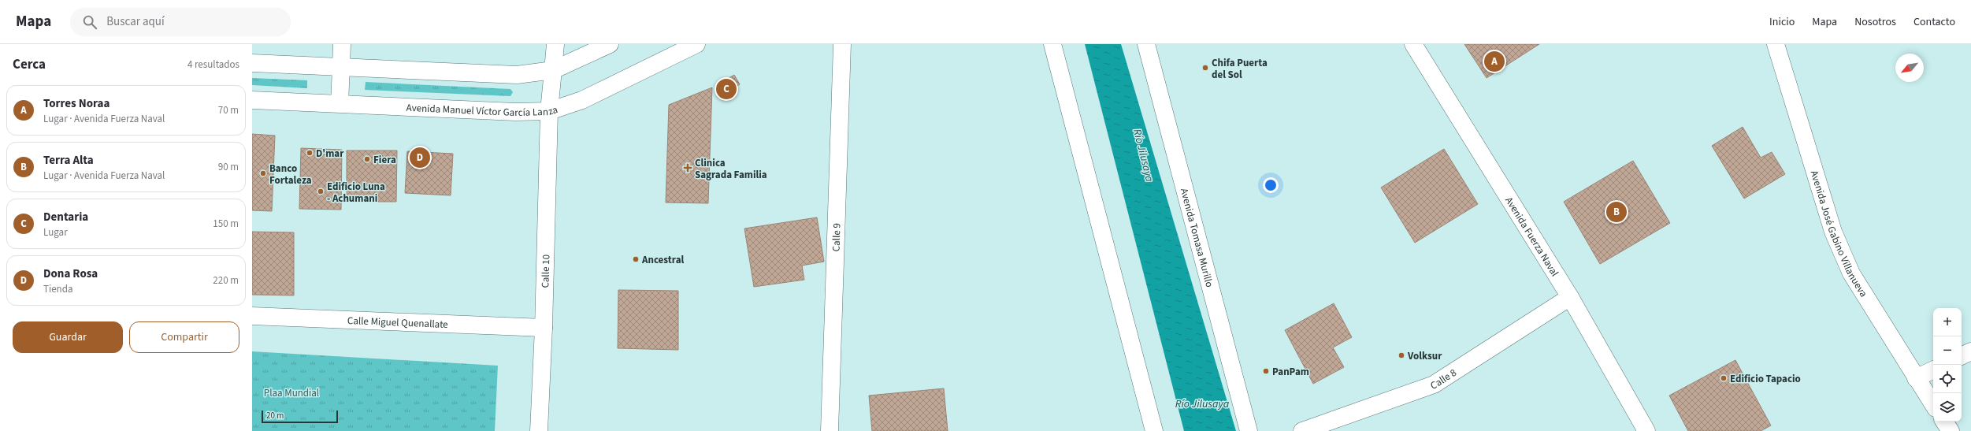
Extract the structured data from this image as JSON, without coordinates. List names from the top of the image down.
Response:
{
  "streets": {
    "main road": [
      "Avenida Manuel Víctor García Lanza",
      "Avenida José Gabino Villanueva",
      "Avenida Fuerza Naval",
      "Calle 9",
      "Avenida Tomasa Murillo",
      "Calle 10",
      "Calle Miguel Quenallate",
      "Calle 8"
    ]
  },
  "crossings": [
    ["Avenida Manuel Víctor García Lanza", "Calle 10"],
    ["Avenida Fuerza Naval", "Calle 8"],
    ["Calle 10", "Calle Miguel Quenallate"]
  ],
  "water": ["Río Jilusaya"],
  "parks": ["Plaa Mundial"],
  "places": {
    "other": [
      "Chifa Puerta del Sol",
      "D'mar",
      "Fiera",
      "Banco Fortaleza",
      "Edificio Luna - Achumani",
      "Ancestral",
      "Volksur",
      "PanPam",
      "Edificio Tapacio"
    ],
    "health": ["Clinica Sagrada Familia"]
  },
  "scale_bar": "20 m",
  "north": "bottom left",
  "page": {
    "header": "Mapa",
    "search": "Buscar aquí",
    "nav": [
      "Inicio",
      "Mapa",
      "Nosotros",
      "Contacto"
    ],
    "heading": ["Cerca", "4 resultados"],
    "pins": [
      "A",
      "C",
      "D",
      "B"
    ],
    "list": [
      {
        "mark": "A",
        "name": "Torres Noraa",
        "note": "Lugar · Avenida Fuerza Naval",
        "value": "70 m"
      },
      {
        "mark": "B",
        "name": "Terra Alta",
        "note": "Lugar · Avenida Fuerza Naval",
        "value": "90 m"
      },
      {
        "mark": "C",
        "name": "Dentaria",
        "note": "Lugar",
        "value": "150 m"
      },
      {
        "mark": "D",
        "name": "Dona Rosa",
        "note": "Tienda",
        "value": "220 m"
      }
    ],
    "map_buttons": ["+", "−"],
    "buttons": ["Guardar", "Compartir"],
    "scale": "20 m"
  }
}
